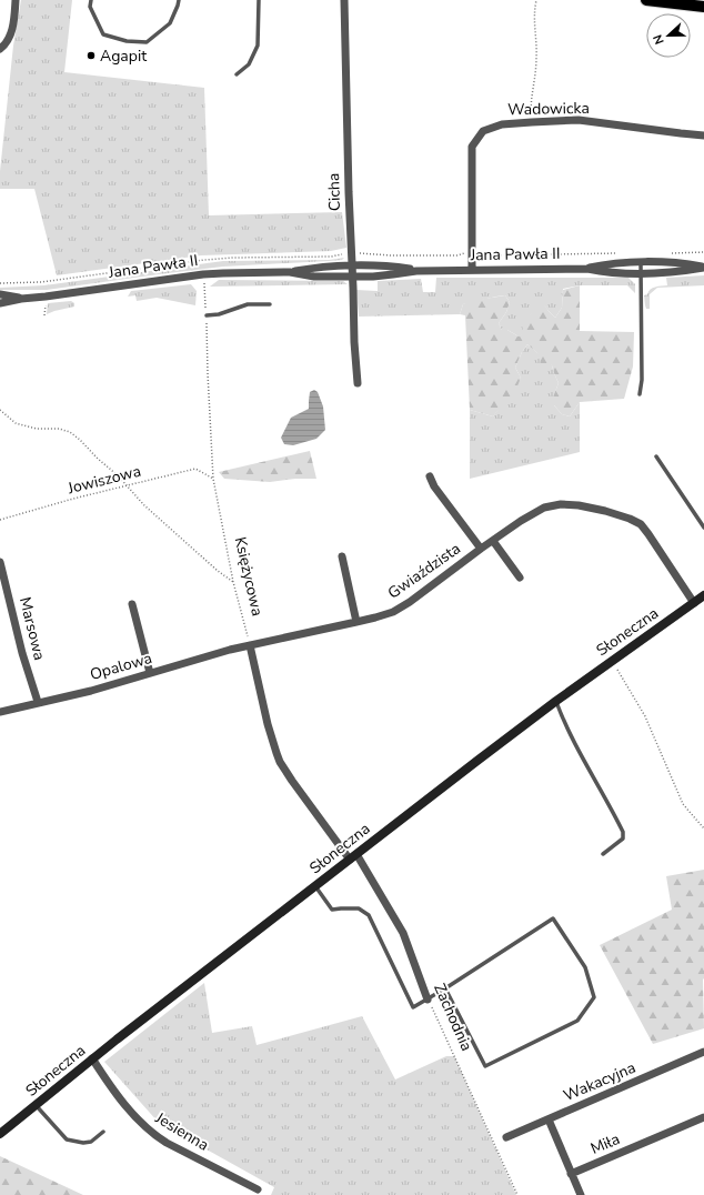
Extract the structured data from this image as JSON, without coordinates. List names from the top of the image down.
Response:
{
  "streets": {
    "street": [
      "Wadowicka",
      "Cicha",
      "Jana Pawła II",
      "Gwiaździsta",
      "Marsowa",
      "Słoneczna",
      "Opalowa",
      "Zachodnia",
      "Wakacyjna",
      "Jesienna",
      "Miła"
    ],
    "path": ["Jowiszowa", "Księżycowa"]
  },
  "crossings": [
    ["Wadowicka", "Jana Pawła II"],
    ["Cicha", "Jana Pawła II"],
    ["Jana Pawła II", "Księżycowa"],
    ["Jowiszowa", "Księżycowa"],
    ["Gwiaździsta", "Księżycowa"],
    ["Gwiaździsta", "Słoneczna"],
    ["Gwiaździsta", "Opalowa"],
    ["Księżycowa", "Opalowa"],
    ["Marsowa", "Opalowa"],
    ["Słoneczna", "Zachodnia"],
    ["Słoneczna", "Jesienna"]
  ],
  "places": ["Agapit"],
  "north": "left"
}
